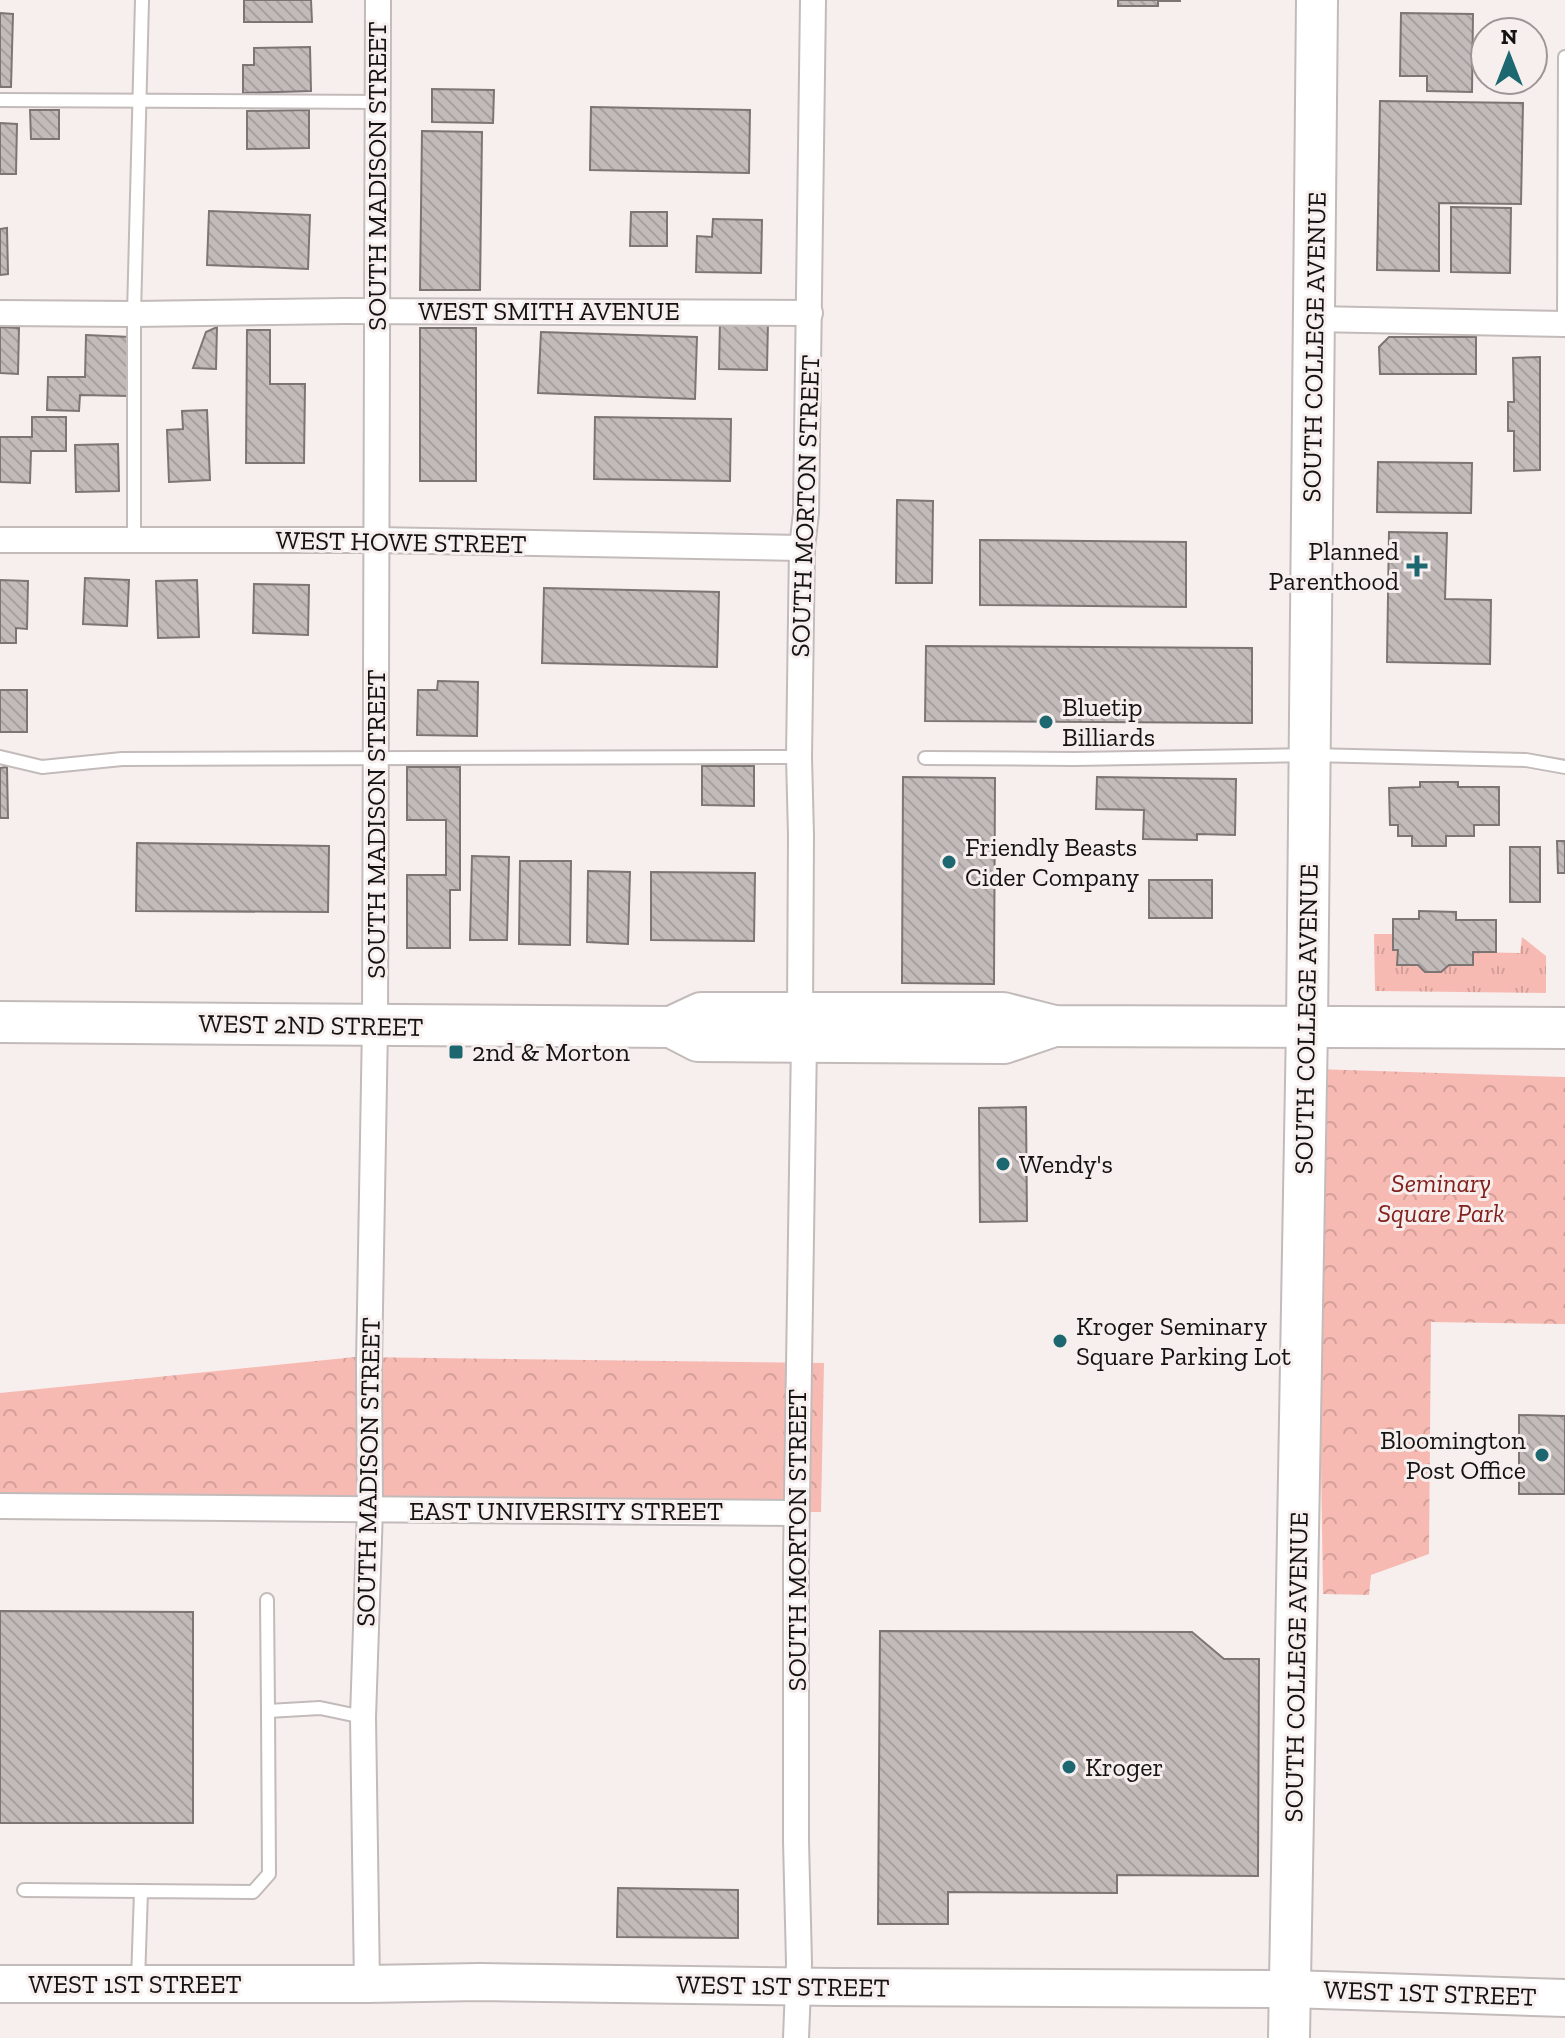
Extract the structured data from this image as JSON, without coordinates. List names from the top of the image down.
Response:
{
  "streets": {
    "main road": ["SOUTH COLLEGE AVENUE", "WEST 2ND STREET"],
    "street": [
      "SOUTH MADISON STREET",
      "WEST SMITH AVENUE",
      "SOUTH MORTON STREET",
      "WEST HOWE STREET",
      "EAST UNIVERSITY STREET",
      "WEST 1ST STREET"
    ]
  },
  "crossings": [
    ["SOUTH MADISON STREET", "WEST SMITH AVENUE"],
    ["SOUTH MADISON STREET", "WEST HOWE STREET"],
    ["SOUTH MADISON STREET", "WEST 2ND STREET"],
    ["SOUTH MADISON STREET", "EAST UNIVERSITY STREET"],
    ["SOUTH MADISON STREET", "WEST 1ST STREET"],
    ["WEST SMITH AVENUE", "SOUTH MORTON STREET"],
    ["SOUTH COLLEGE AVENUE", "WEST 2ND STREET"],
    ["SOUTH COLLEGE AVENUE", "WEST 1ST STREET"],
    ["SOUTH MORTON STREET", "WEST HOWE STREET"],
    ["SOUTH MORTON STREET", "WEST 2ND STREET"],
    ["SOUTH MORTON STREET", "EAST UNIVERSITY STREET"],
    ["SOUTH MORTON STREET", "WEST 1ST STREET"]
  ],
  "parks": ["Seminary Square Park"],
  "places": {
    "health": ["Planned Parenthood"],
    "other": [
      "Bluetip Billiards",
      "Friendly Beasts Cider Company",
      "Wendy's",
      "Kroger Seminary Square Parking Lot",
      "Bloomington Post Office",
      "Kroger"
    ],
    "transit": ["2nd & Morton"]
  },
  "north": "top"
}
